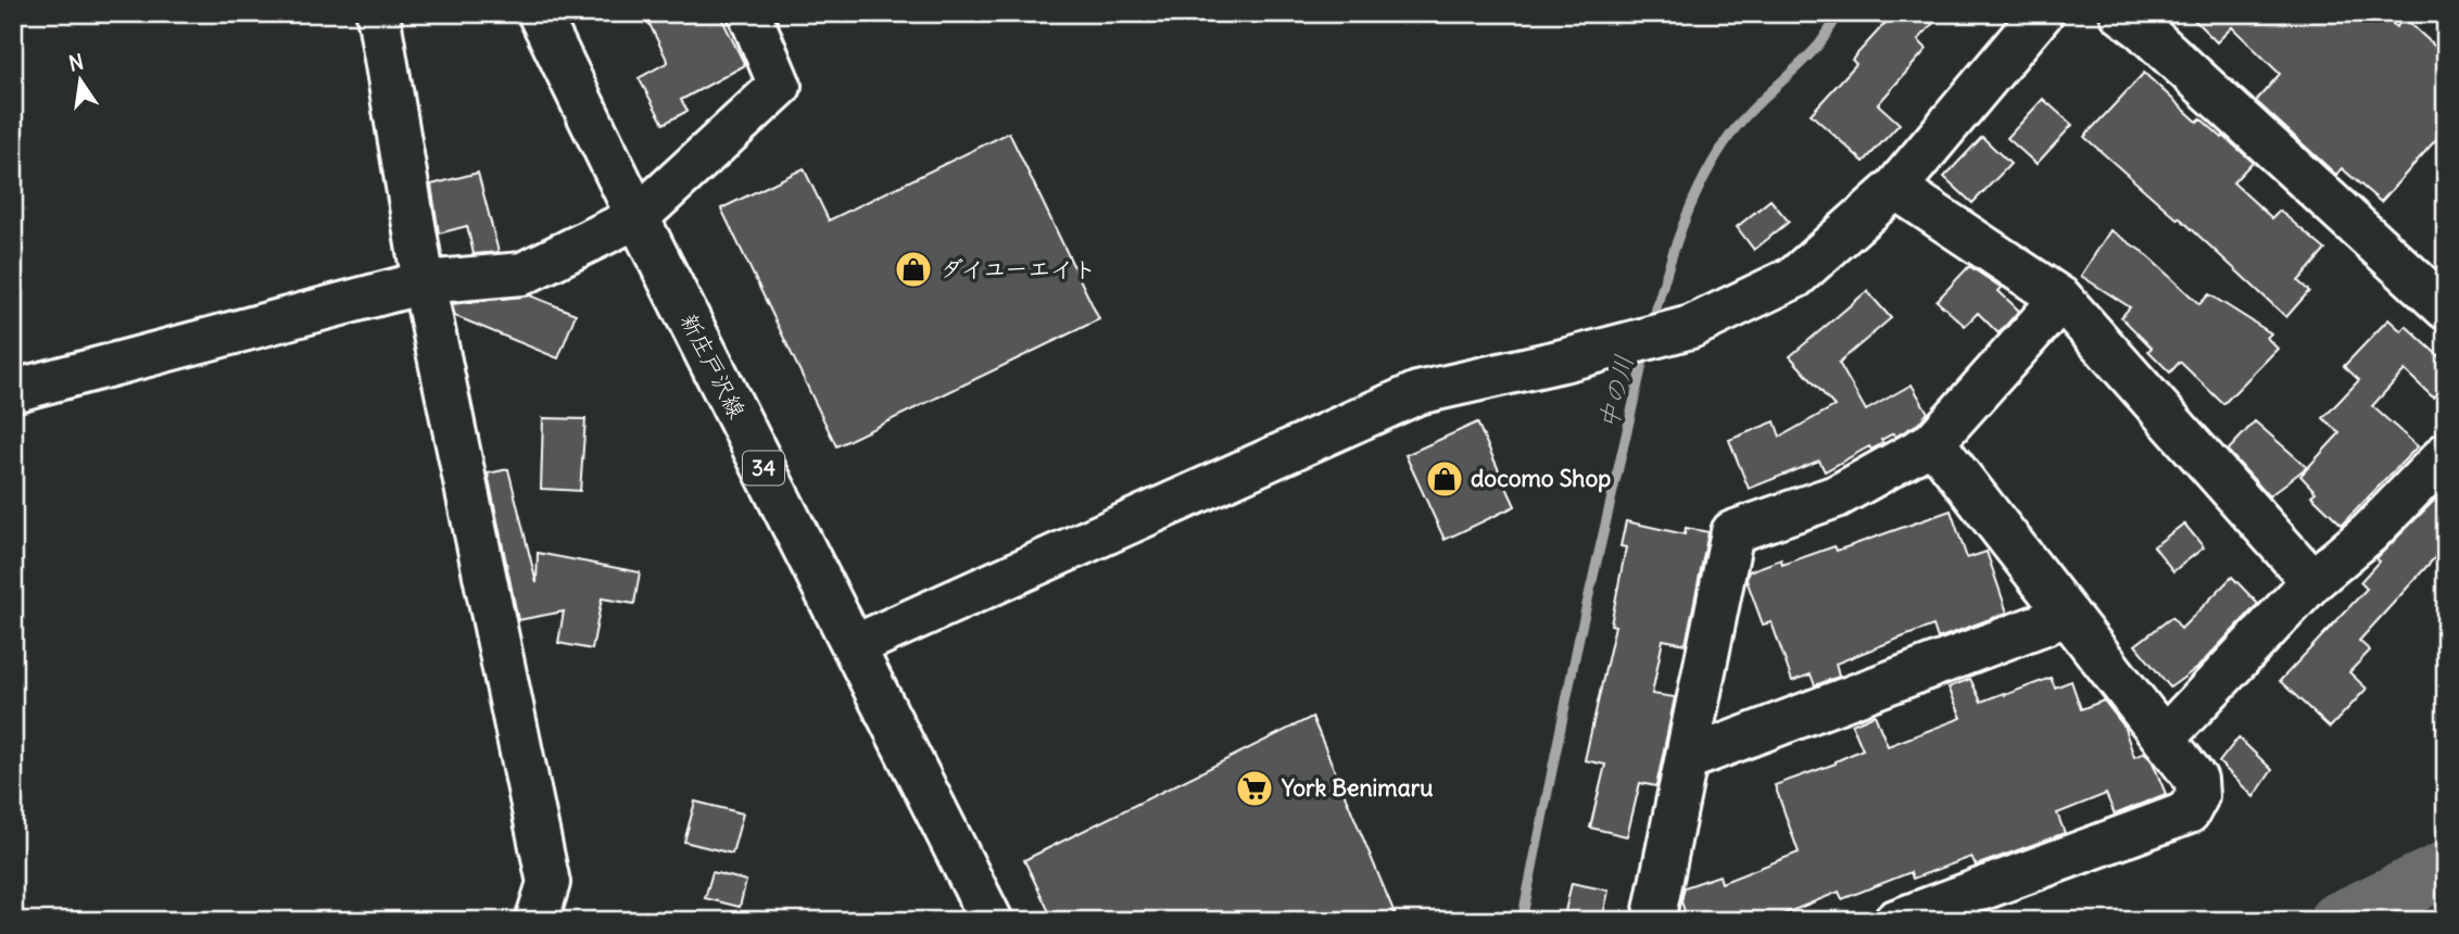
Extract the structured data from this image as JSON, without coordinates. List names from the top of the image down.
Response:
{
  "streets": {
    "street": ["新庄戸沢線", "34"]
  },
  "water": ["中の川"],
  "places": {
    "shop": ["ダイユーエイト", "docomo Shop"],
    "supermarket": ["York Benimaru"]
  },
  "north": "top"
}
